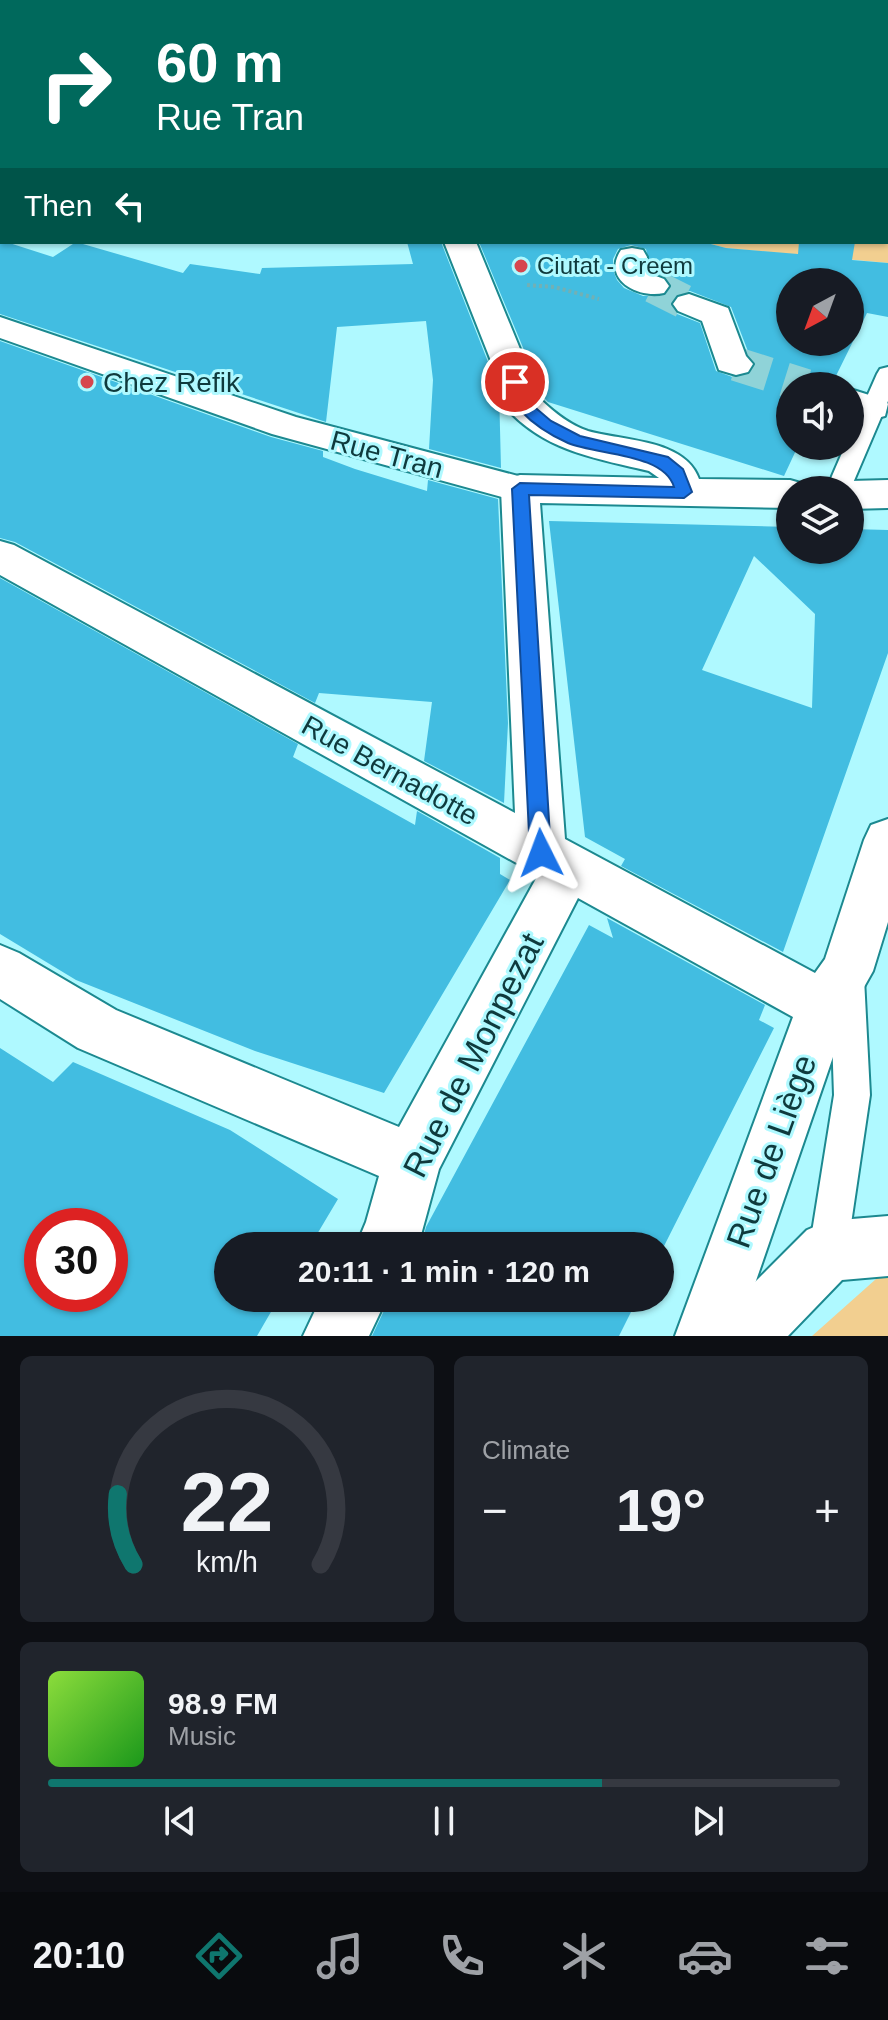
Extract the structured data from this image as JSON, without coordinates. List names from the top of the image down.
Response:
{
  "streets": {
    "street": [
      "Rue Tran",
      "Rue Bernadotte",
      "Rue de Monpezat",
      "Rue de Liège"
    ]
  },
  "crossings": [
    ["Rue Bernadotte", "Rue de Monpezat"],
    ["Rue Bernadotte", "Rue de Liège"]
  ],
  "places": ["Ciutat - Creem", "Chez Refik"],
  "north": "bottom left",
  "page": {
    "turn": ["60 m", "Rue Tran"],
    "then": "Then",
    "limit": "30",
    "trip": "20:11 · 1 min · 120 m",
    "tile": "Climate",
    "heat": ["−", "19°", "+"],
    "song": ["98.9 FM", "Music"],
    "tabs": "20:10",
    "gauge": ["22", "km/h"]
  }
}
